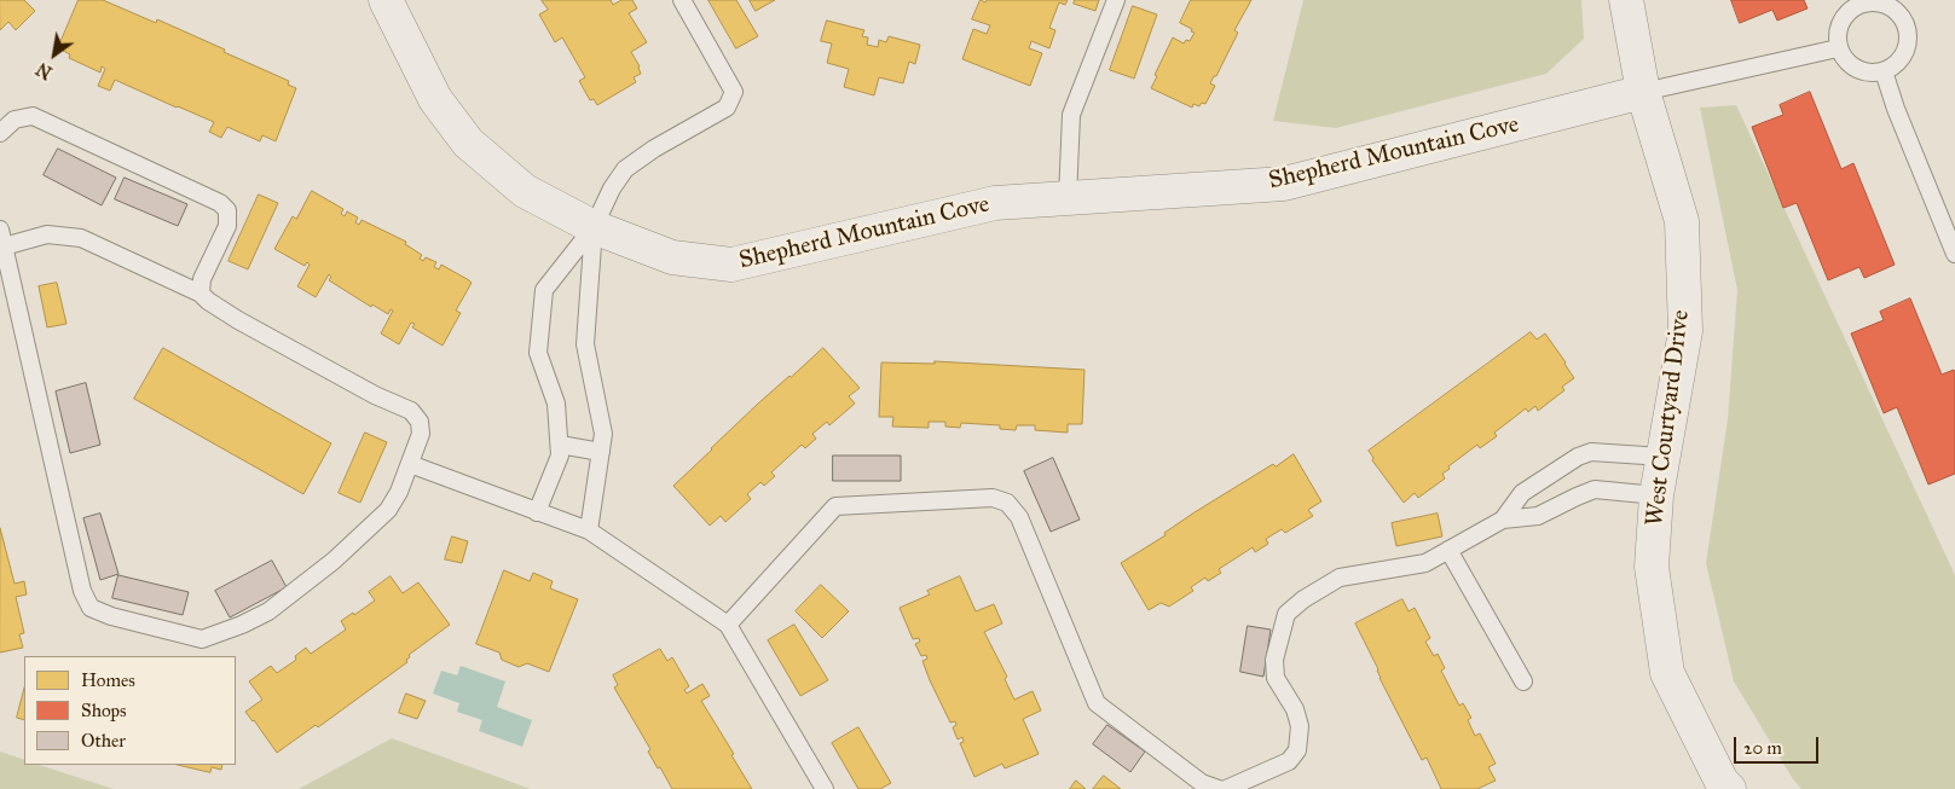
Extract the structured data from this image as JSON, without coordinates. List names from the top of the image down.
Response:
{
  "streets": {
    "street": ["Shepherd Mountain Cove", "West Courtyard Drive"]
  },
  "crossings": [
    ["Shepherd Mountain Cove", "West Courtyard Drive"]
  ],
  "legend": ["Homes", "Shops", "Other"],
  "scale_bar": "20 m",
  "north": "bottom left"
}
